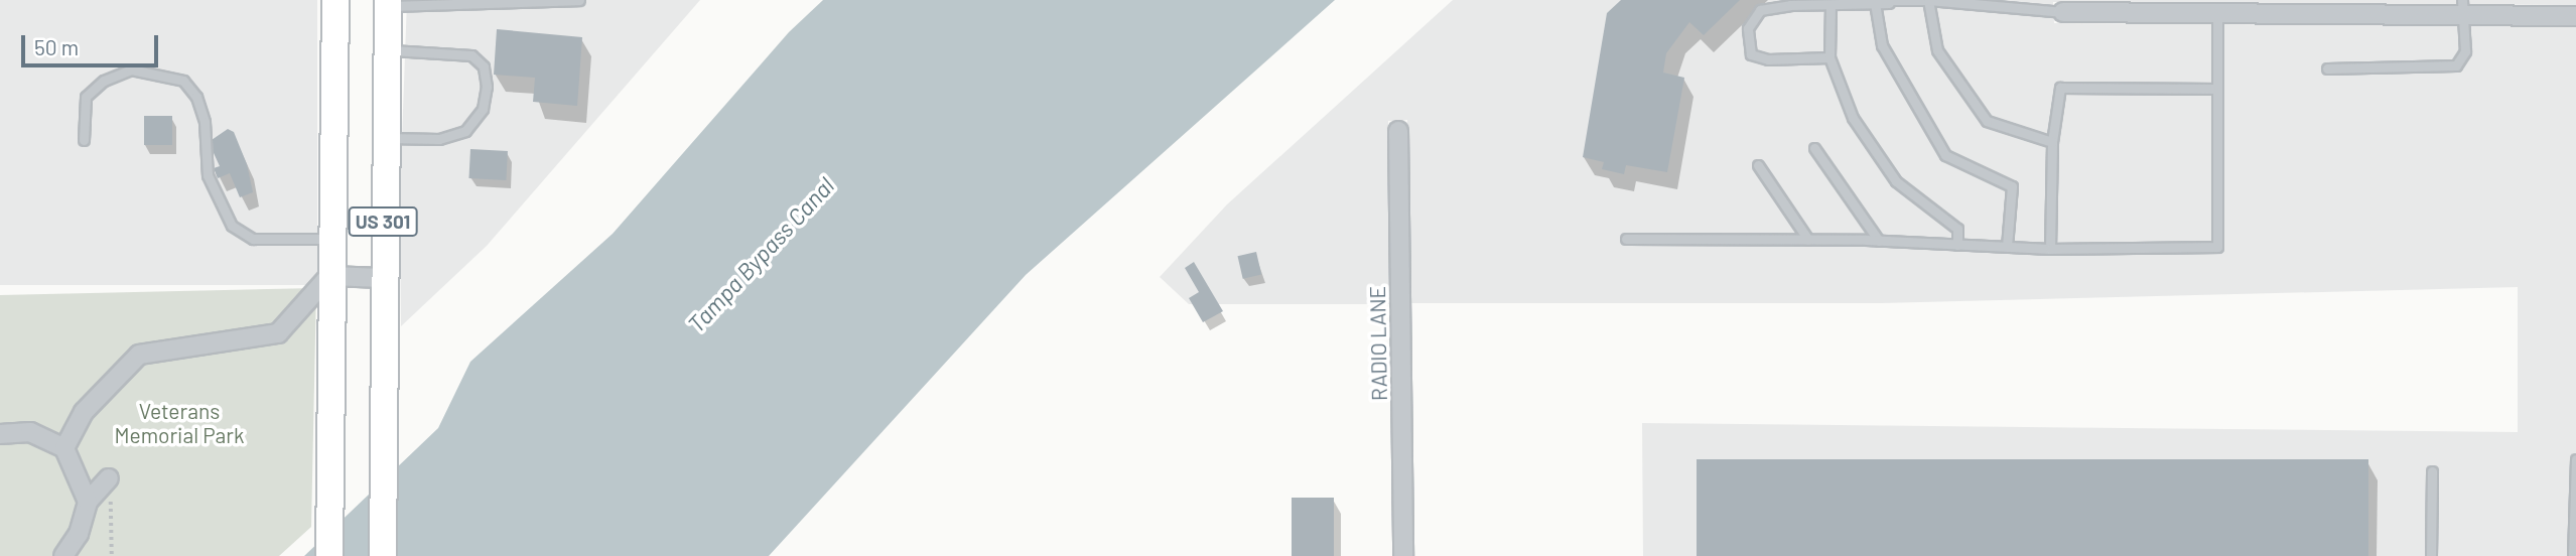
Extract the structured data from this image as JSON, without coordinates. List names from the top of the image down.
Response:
{
  "streets": {
    "main road": ["US 301"],
    "street": ["RADIO LANE"]
  },
  "water": ["Tampa Bypass Canal"],
  "parks": ["Veterans Memorial Park"],
  "scale_bar": "50 m"
}
